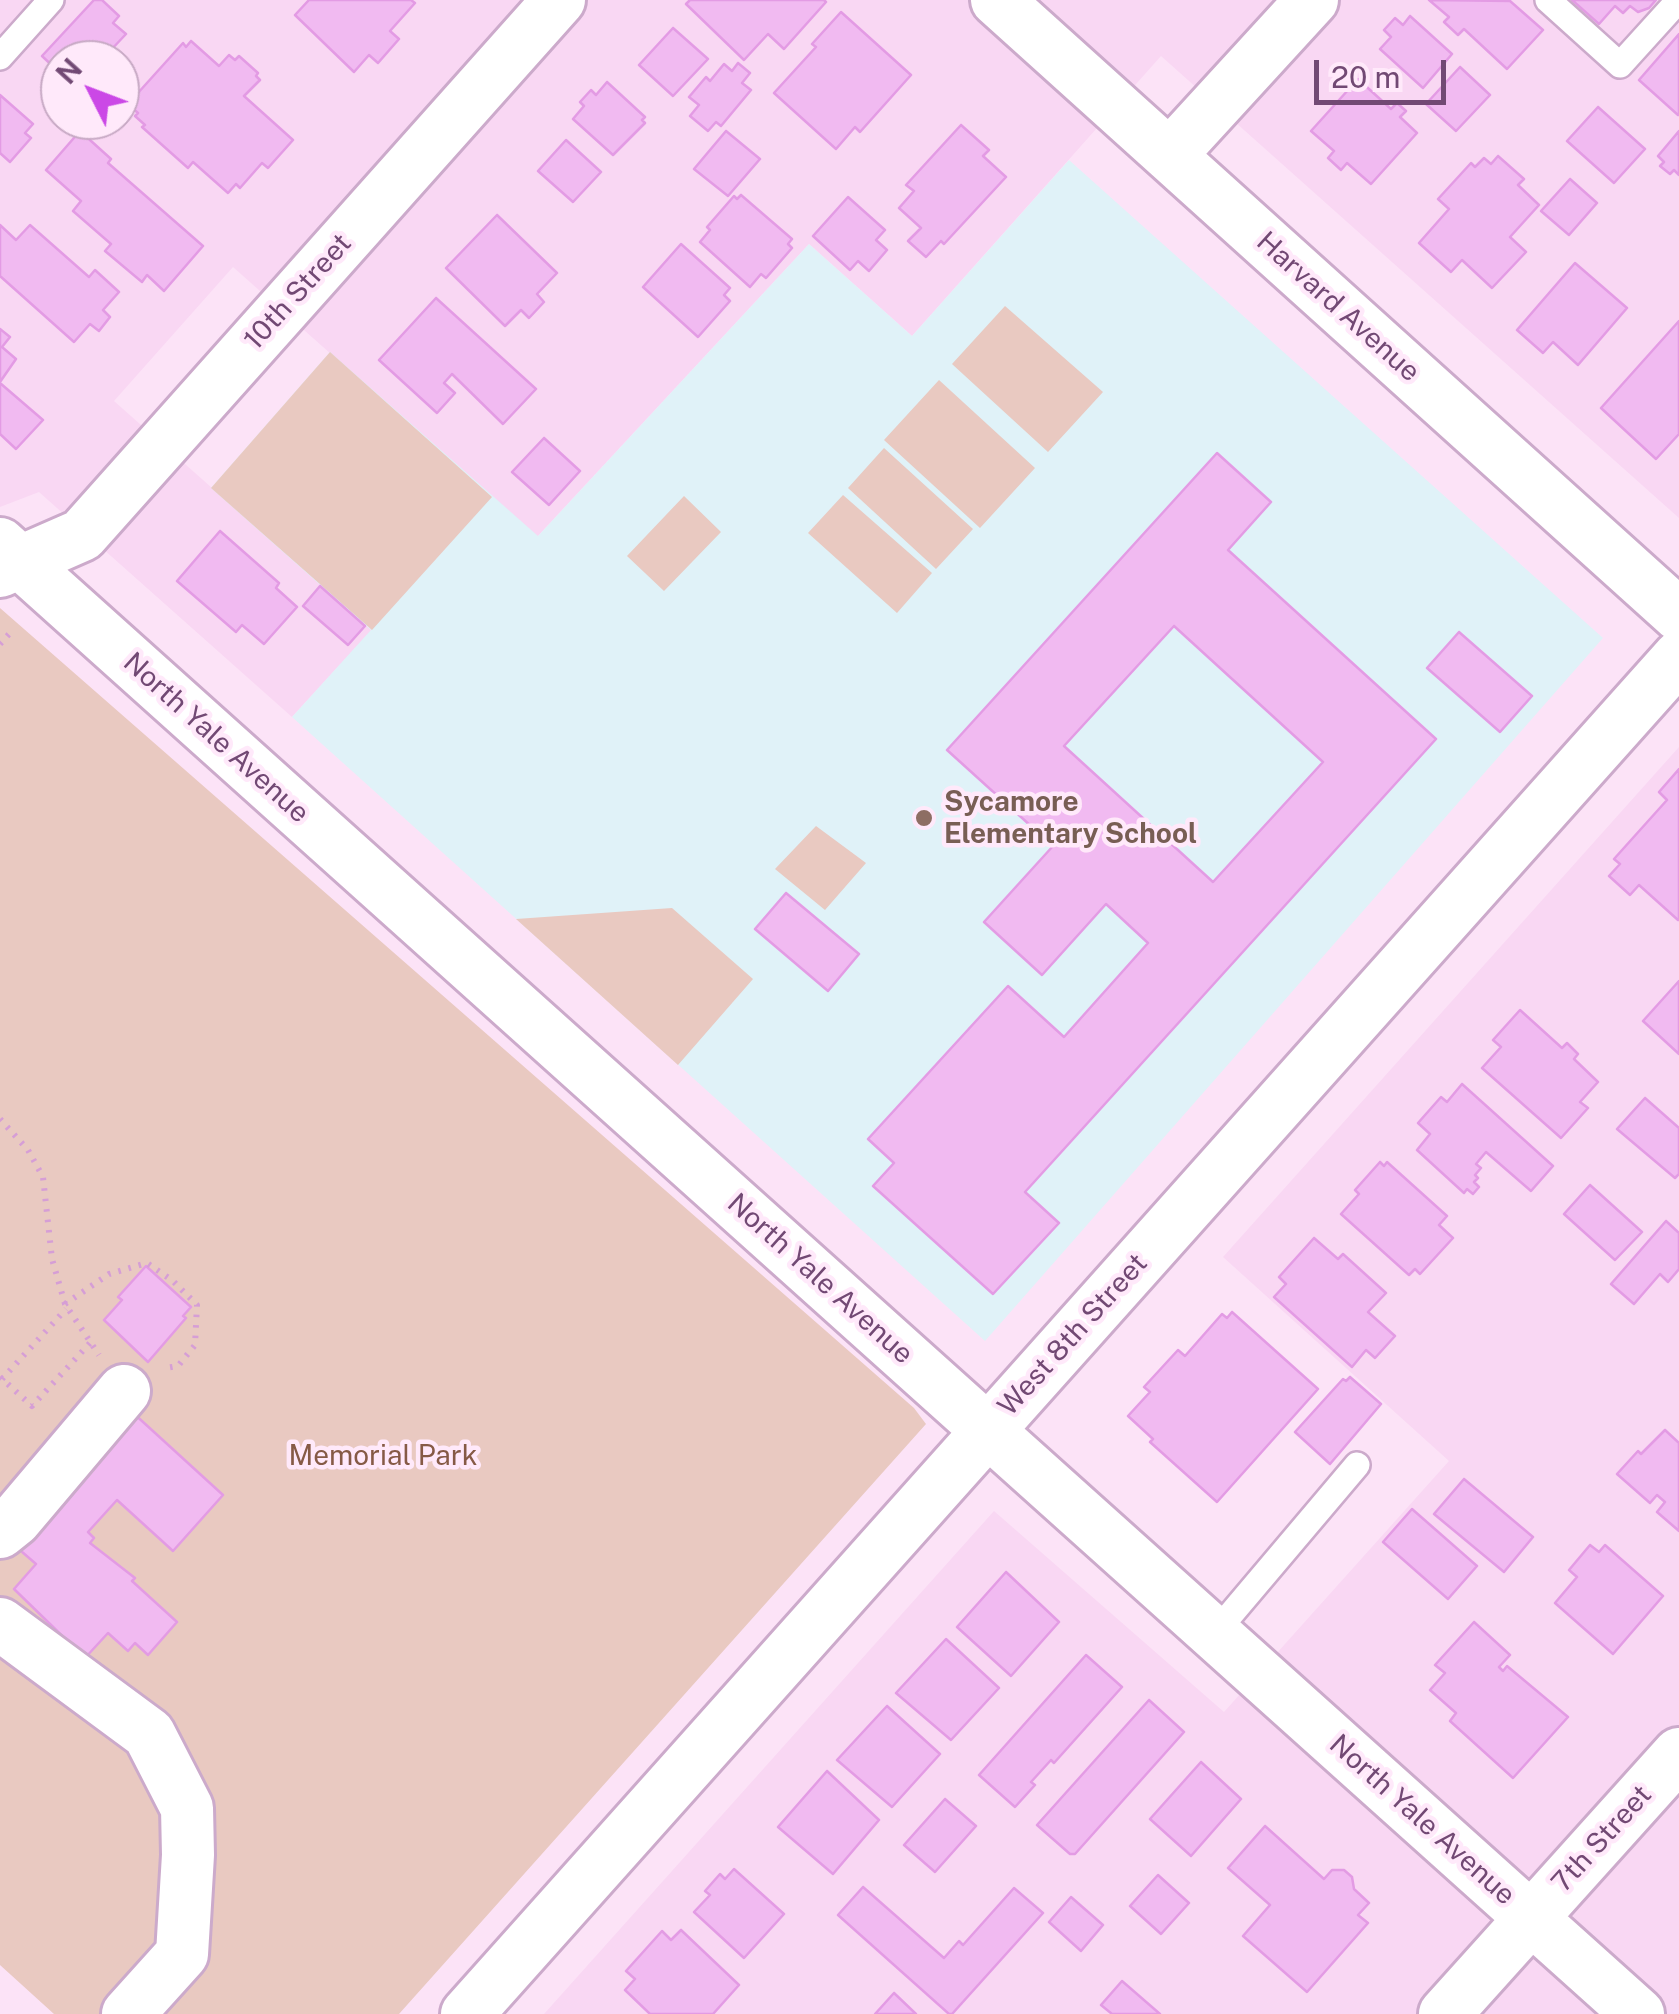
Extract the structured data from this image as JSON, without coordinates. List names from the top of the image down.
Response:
{
  "streets": {
    "street": [
      "10th Street",
      "Harvard Avenue",
      "North Yale Avenue",
      "West 8th Street",
      "7th Street"
    ]
  },
  "crossings": [
    ["10th Street", "North Yale Avenue"],
    ["North Yale Avenue", "West 8th Street"],
    ["North Yale Avenue", "7th Street"]
  ],
  "parks": ["Memorial Park"],
  "places": ["Sycamore Elementary School"],
  "scale_bar": "20 m",
  "north": "top left"
}
